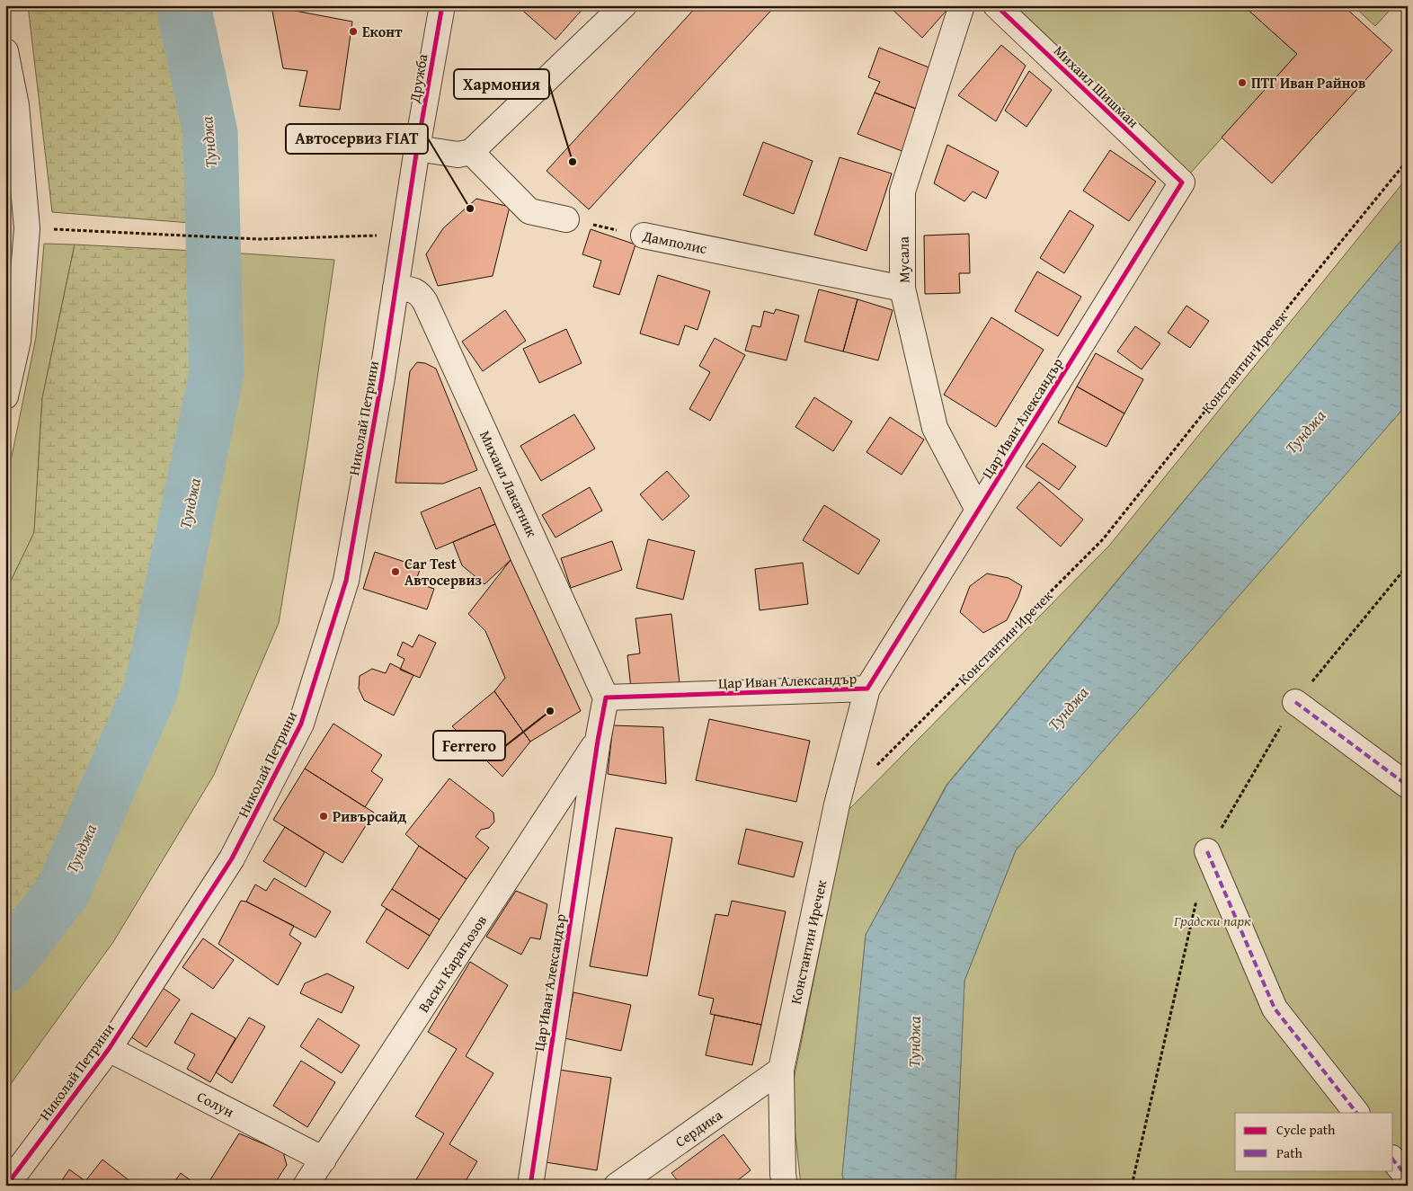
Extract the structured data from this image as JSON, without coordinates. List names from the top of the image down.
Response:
{
  "streets": {
    "street": [
      "Дружба",
      "Михаил Шишман",
      "Дамполис",
      "Мусала",
      "Константин Иречек",
      "Николай Петрини",
      "Цар Иван Александър",
      "Михаил Лакатник",
      "Васил Карагьозов",
      "Солун",
      "Сердика"
    ]
  },
  "crossings": [
    ["Дружба", "Николай Петрини"],
    ["Михаил Шишман", "Цар Иван Александър"],
    ["Дамполис", "Мусала"],
    ["Мусала", "Цар Иван Александър"],
    ["Константин Иречек", "Цар Иван Александър"],
    ["Константин Иречек", "Сердика"],
    ["Николай Петрини", "Михаил Лакатник"],
    ["Николай Петрини", "Солун"],
    ["Цар Иван Александър", "Михаил Лакатник"],
    ["Цар Иван Александър", "Васил Карагьозов"],
    ["Васил Карагьозов", "Солун"]
  ],
  "water": ["Тунджа"],
  "parks": ["Градски парк"],
  "places": [
    "Еконт",
    "ПТГ Иван Райнов",
    "Хармония",
    "Автосервиз FIAT",
    "Car Test Автосервиз",
    "Ferrero",
    "Ривърсайд"
  ],
  "legend": ["Cycle path", "Path"]
}
